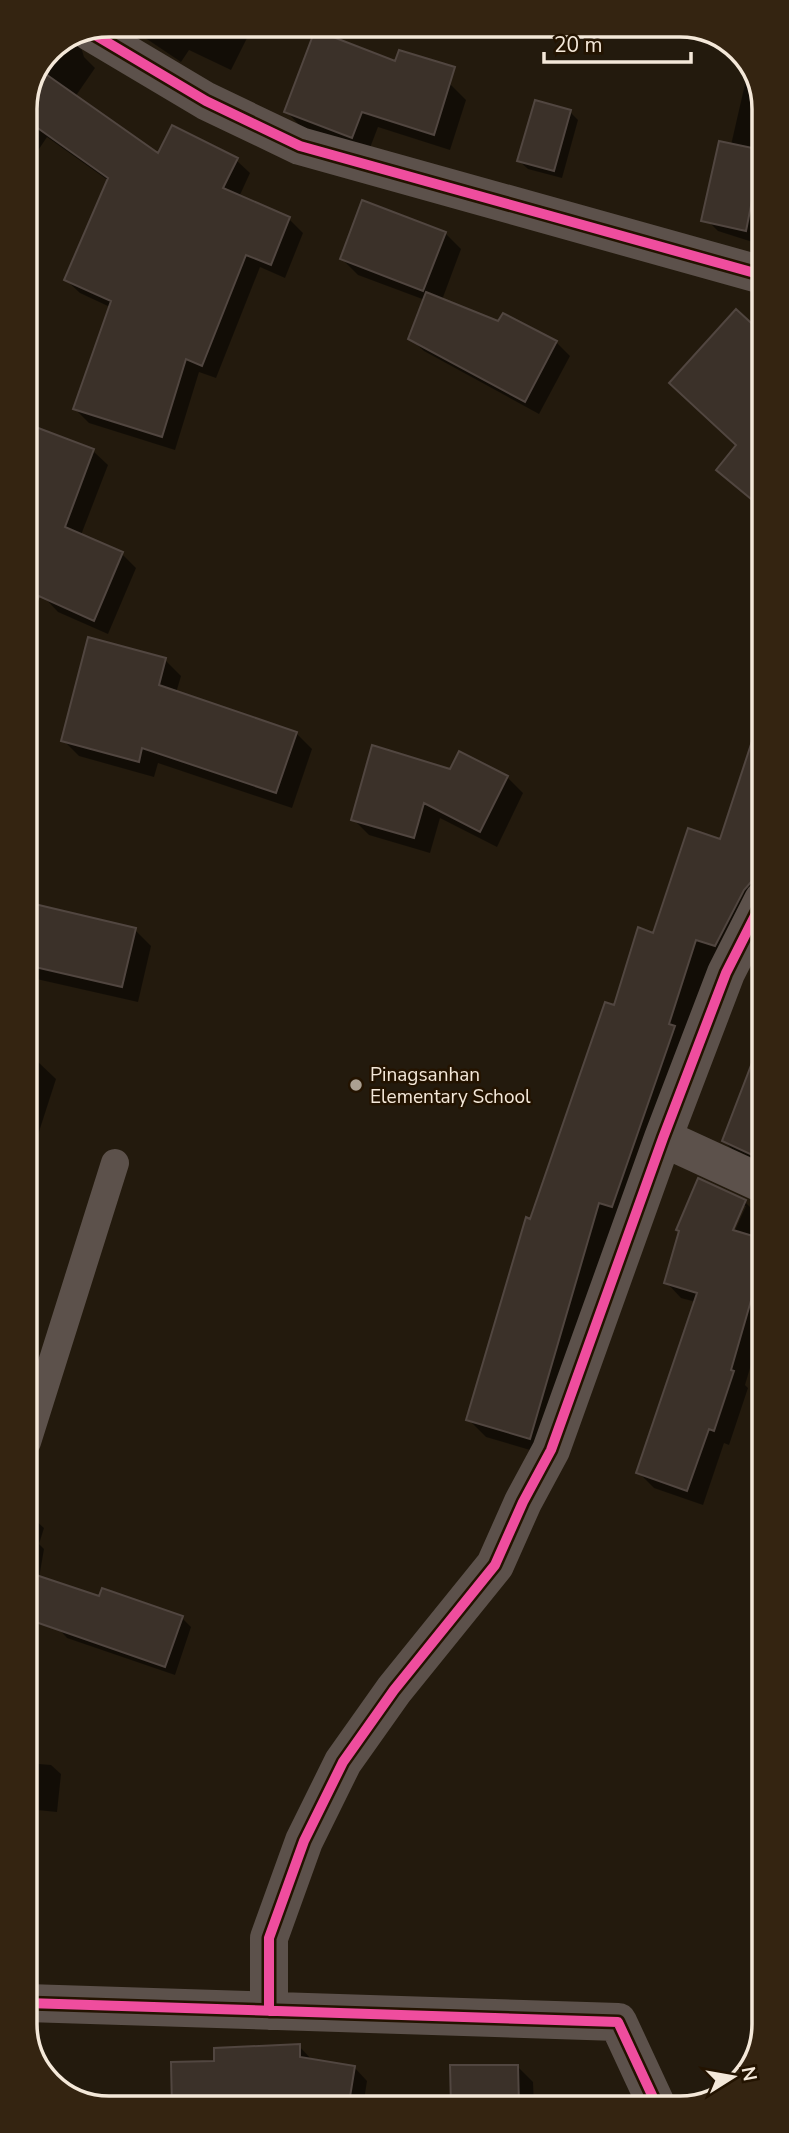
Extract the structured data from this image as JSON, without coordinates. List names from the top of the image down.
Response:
{
  "places": ["Pinagsanhan Elementary School"],
  "scale_bar": "20 m",
  "north": "right"
}
